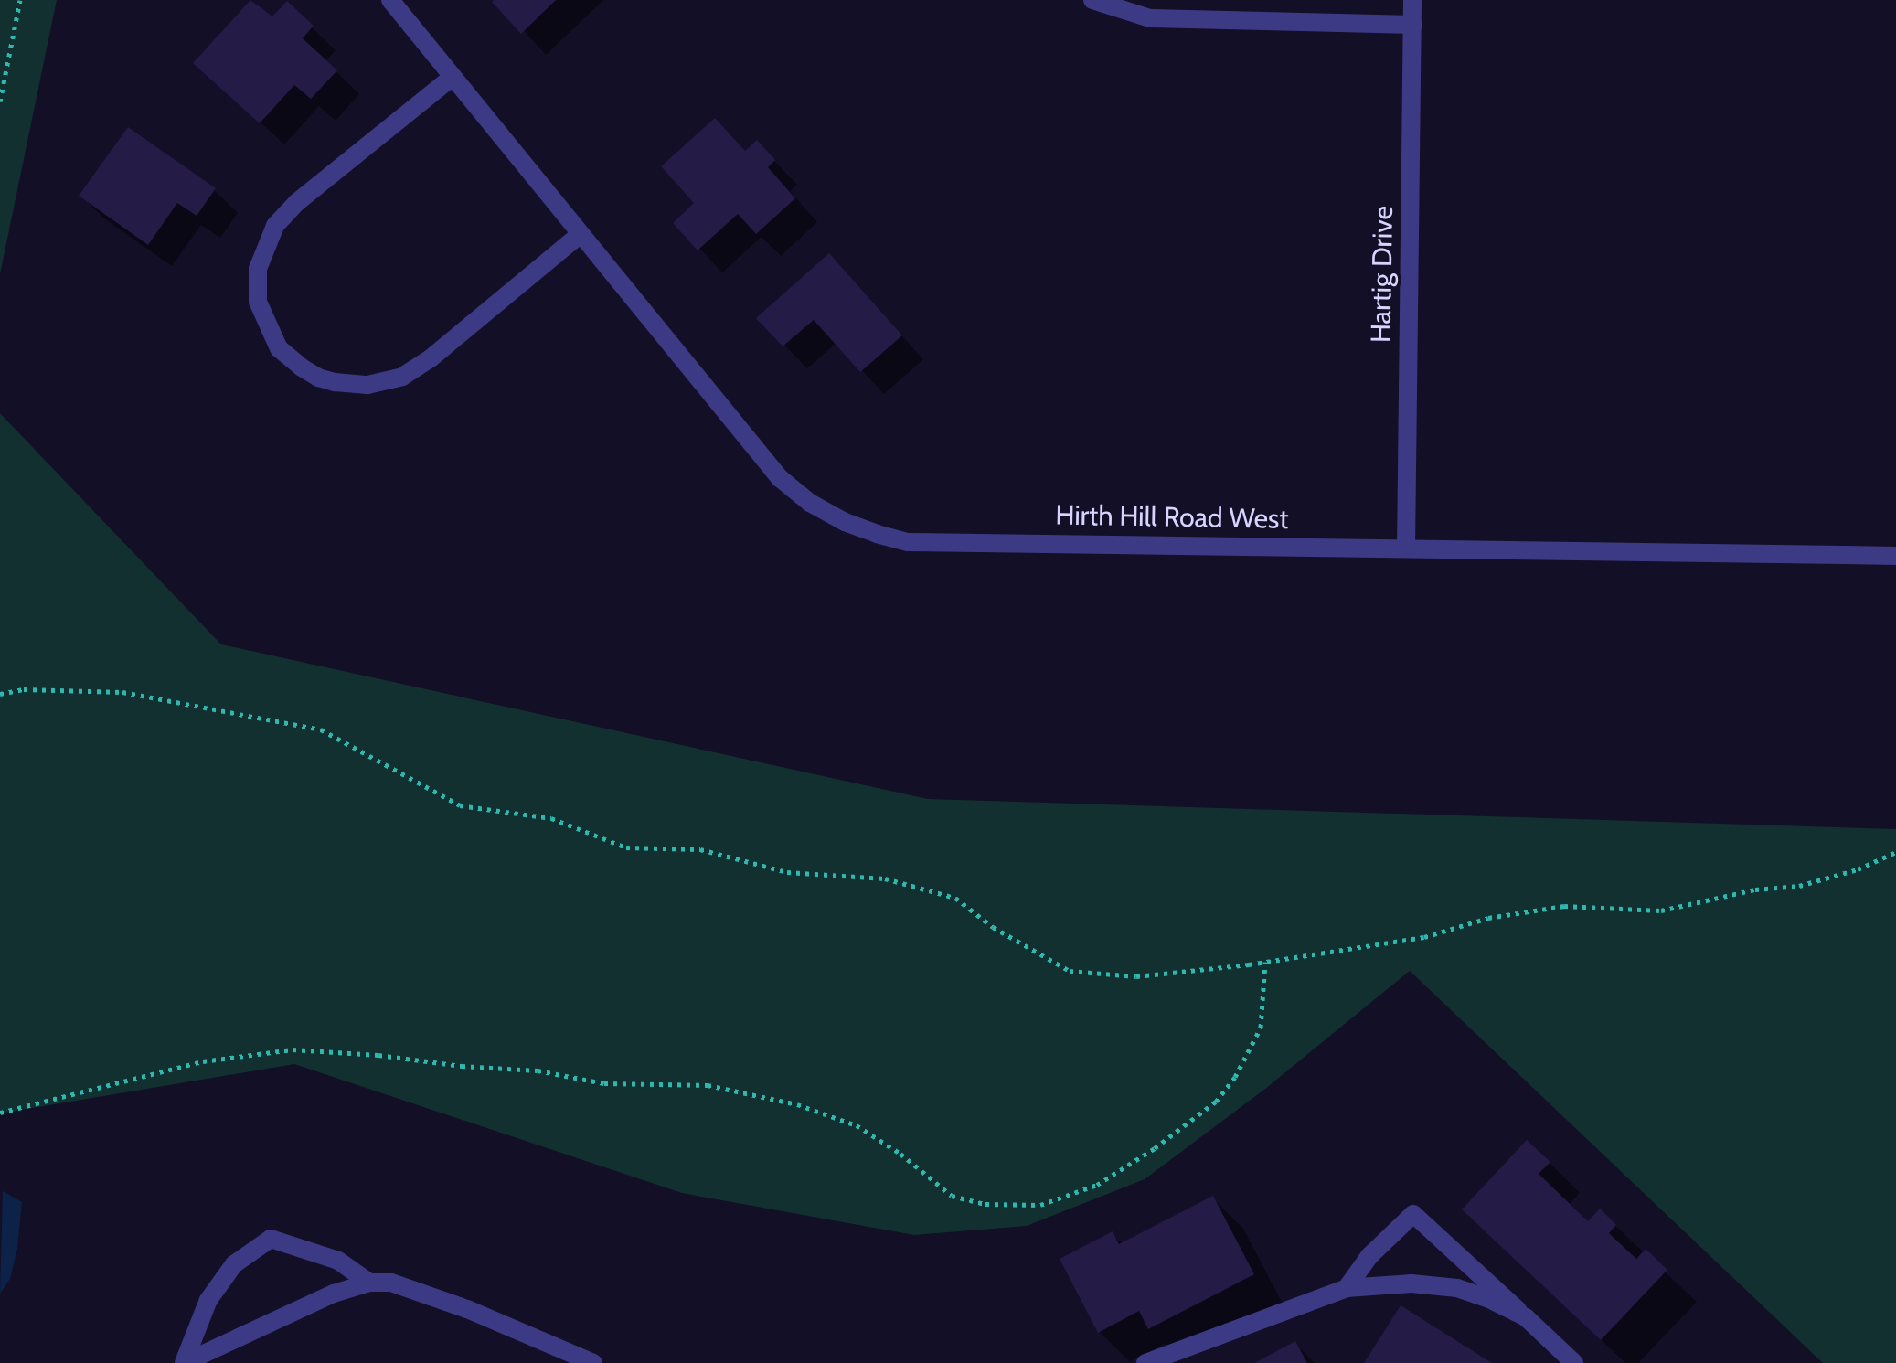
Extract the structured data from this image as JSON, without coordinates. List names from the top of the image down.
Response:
{
  "streets": {
    "street": ["Hartig Drive", "Hirth Hill Road West"]
  },
  "crossings": [
    ["Hartig Drive", "Hirth Hill Road West"]
  ]
}
